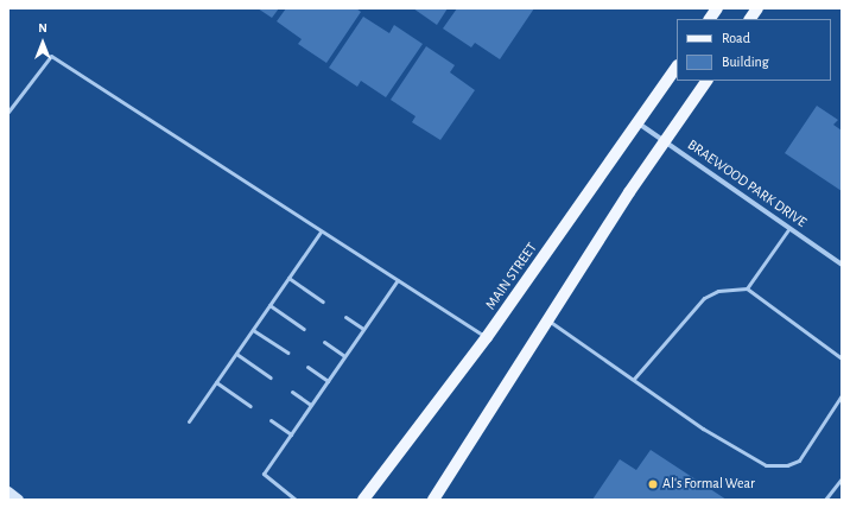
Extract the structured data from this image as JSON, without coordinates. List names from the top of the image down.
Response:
{
  "streets": {
    "main road": ["MAIN STREET"],
    "street": ["BRAEWOOD PARK DRIVE"]
  },
  "crossings": [
    ["BRAEWOOD PARK DRIVE", "MAIN STREET"]
  ],
  "places": ["Al's Formal Wear"],
  "legend": ["Road", "Building"],
  "north": "top"
}
